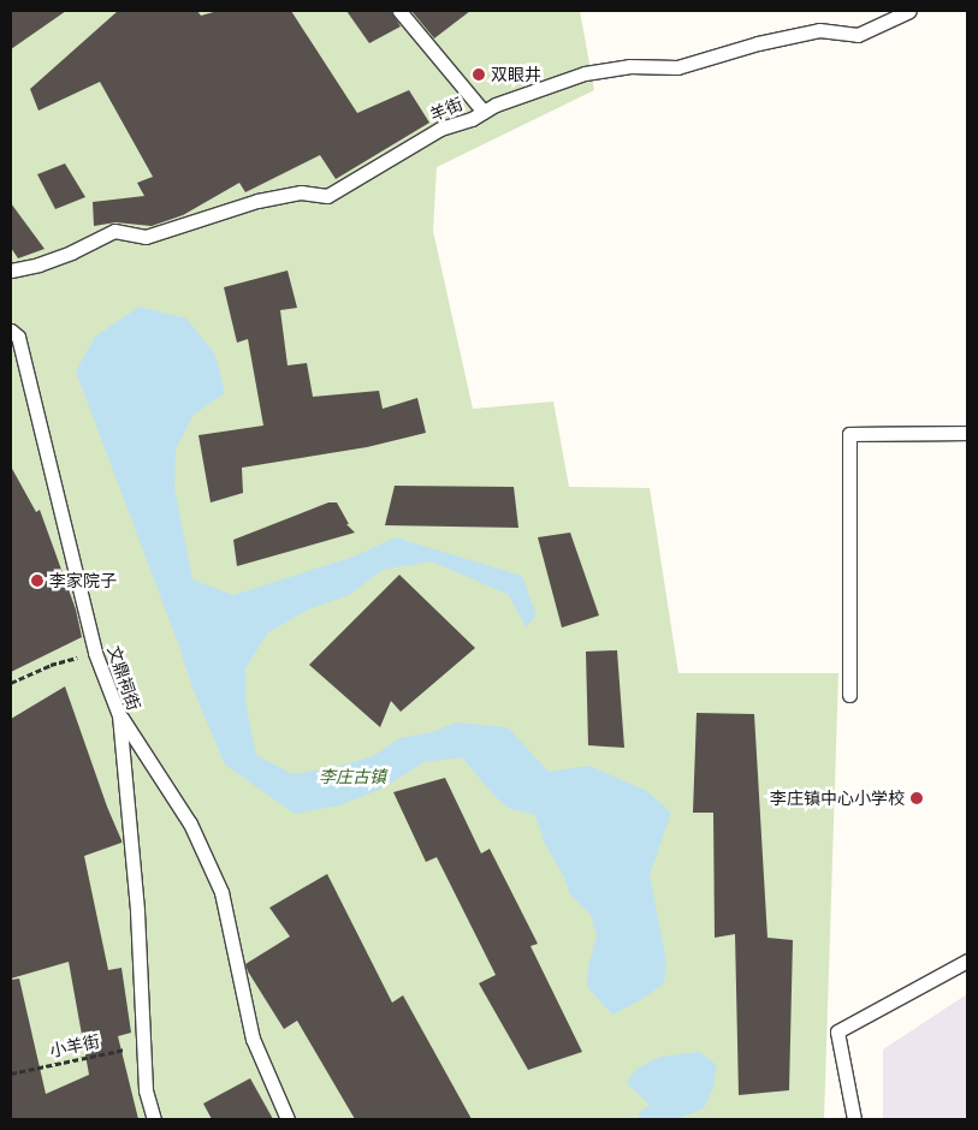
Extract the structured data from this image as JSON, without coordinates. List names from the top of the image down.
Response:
{
  "streets": {
    "lane": ["羊街", "文鼎祠街"],
    "path": ["小羊街"]
  },
  "crossings": [
    ["文鼎祠街", "小羊街"]
  ],
  "parks": ["李庄古镇"],
  "places": ["双眼井", "李家院子", "李庄镇中心小学校"]
}
